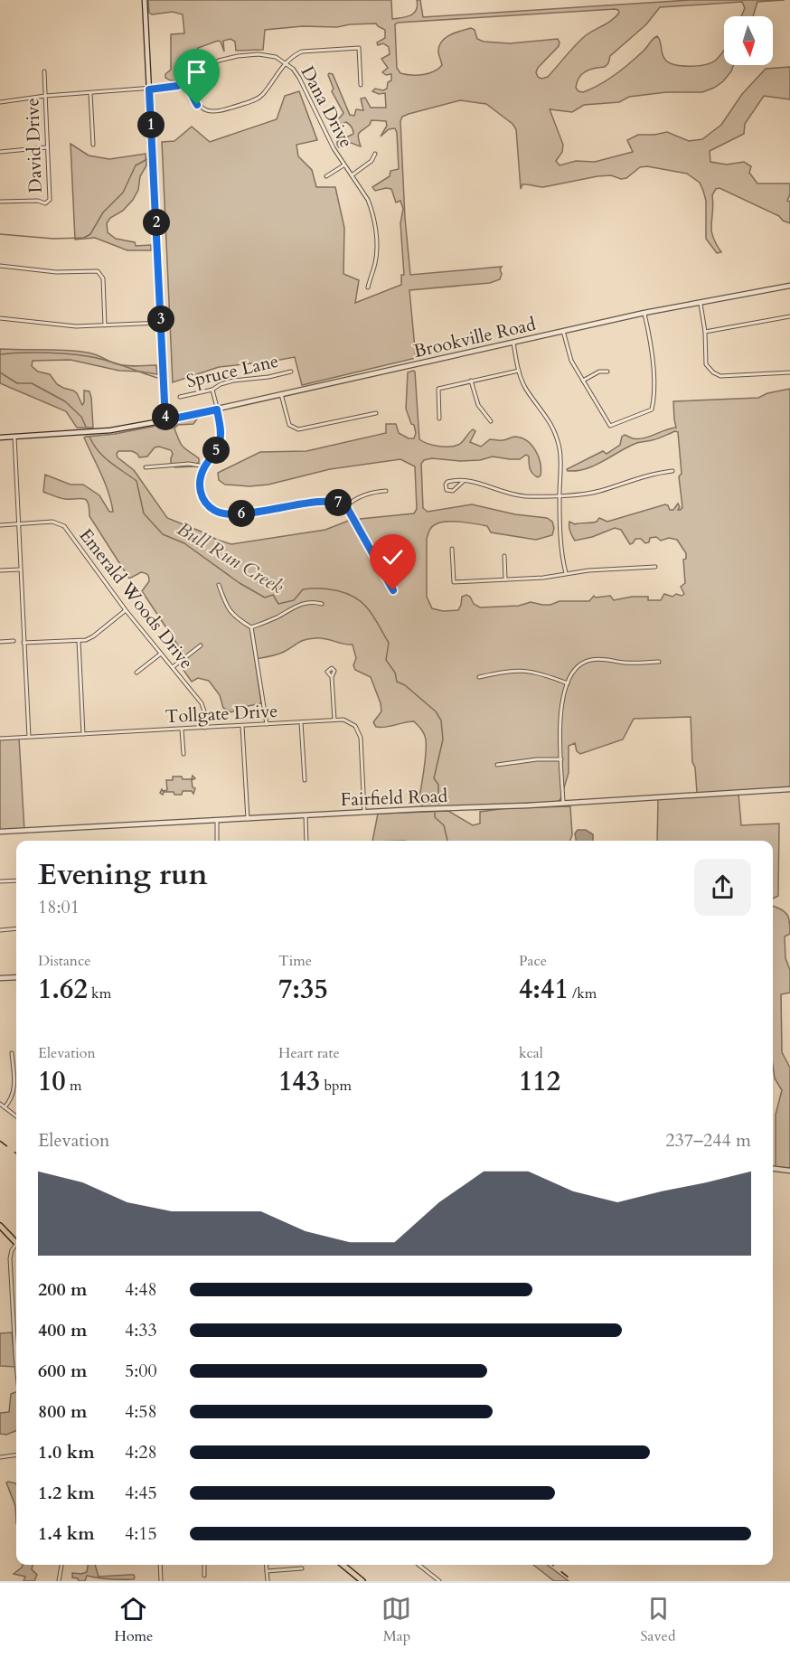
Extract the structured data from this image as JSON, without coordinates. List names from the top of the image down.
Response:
{
  "streets": {
    "street": [
      "Dana Drive",
      "David Drive",
      "Brookville Road",
      "Spruce Lane",
      "Emerald Woods Drive",
      "Tollgate Drive",
      "Fairfield Road"
    ]
  },
  "crossings": [
    ["Dana Drive", "David Drive"],
    ["Emerald Woods Drive", "Tollgate Drive"],
    ["Tollgate Drive", "Fairfield Road"]
  ],
  "water": ["Bull Run Creek"],
  "north": "bottom",
  "page": {
    "pins": [
      "1",
      "2",
      "3",
      "4",
      "5",
      "7",
      "6"
    ],
    "heading": ["Evening run", "18:01"],
    "stats": [
      ["Distance", "1.62 km"],
      ["Time", "7:35"],
      ["Pace", "4:41 /km"],
      ["Elevation", "10 m"],
      ["Heart rate", "143 bpm"],
      ["kcal", "112"]
    ],
    "chart": ["Elevation", "237–244 m"],
    "list": [
      {
        "name": "200 m",
        "note": "4:48"
      },
      {
        "name": "400 m",
        "note": "4:33"
      },
      {
        "name": "600 m",
        "note": "5:00"
      },
      {
        "name": "800 m",
        "note": "4:58"
      },
      {
        "name": "1.0 km",
        "note": "4:28"
      },
      {
        "name": "1.2 km",
        "note": "4:45"
      },
      {
        "name": "1.4 km",
        "note": "4:15"
      }
    ],
    "tabs": ["Home", "Map", "Saved"]
  }
}
